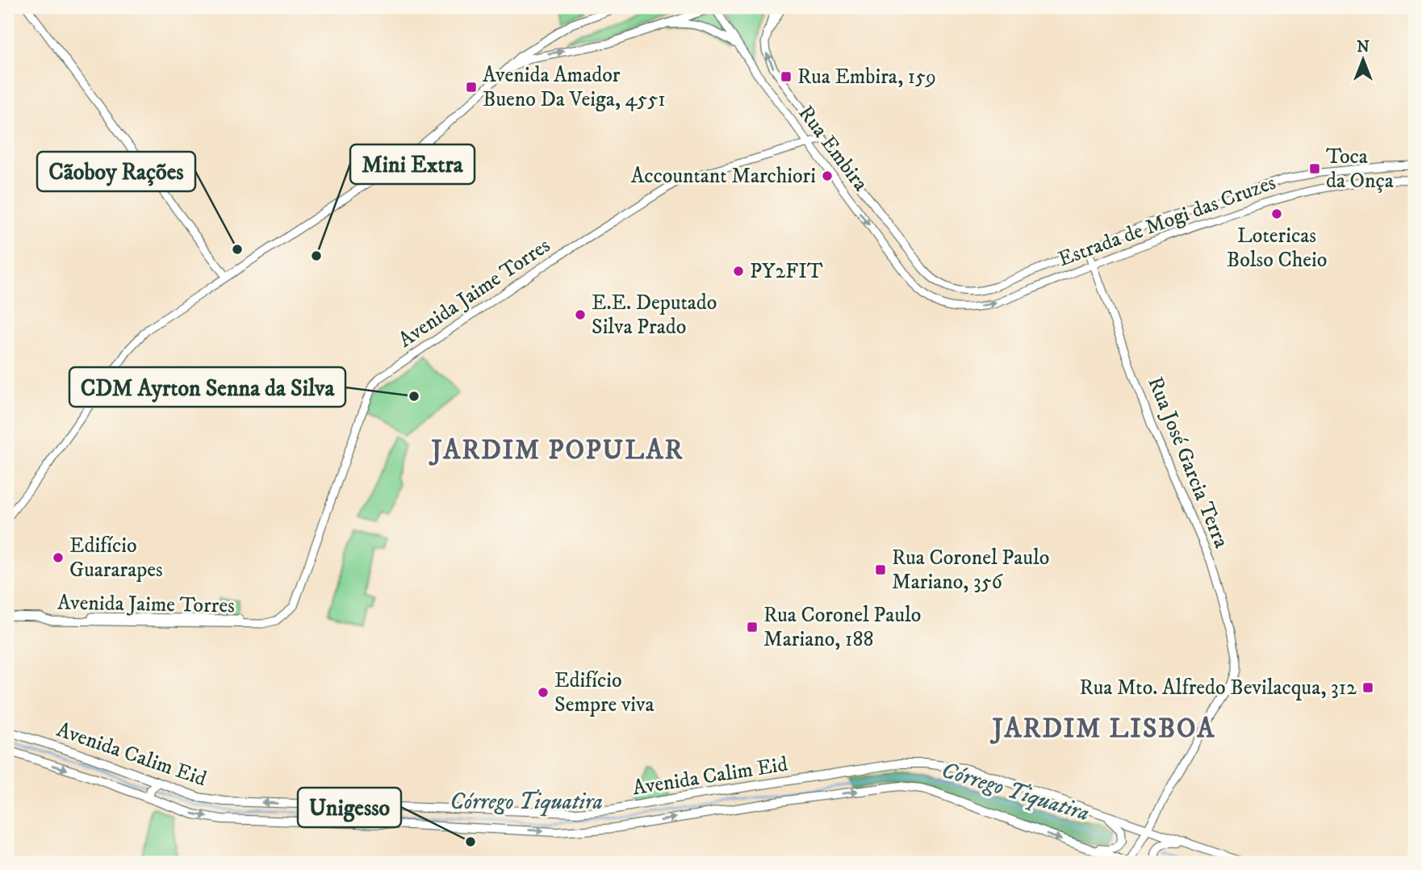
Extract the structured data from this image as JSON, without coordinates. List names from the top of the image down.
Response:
{
  "streets": {
    "main road": [
      "Rua Embira",
      "Estrada de Mogi das Cruzes",
      "Avenida Jaime Torres",
      "Rua José Garcia Terra",
      "Avenida Calim Eid"
    ]
  },
  "crossings": [
    ["Rua Embira", "Estrada de Mogi das Cruzes"],
    ["Rua Embira", "Avenida Jaime Torres"],
    ["Estrada de Mogi das Cruzes", "Rua José Garcia Terra"],
    ["Rua José Garcia Terra", "Avenida Calim Eid"]
  ],
  "districts": ["JARDIM POPULAR", "JARDIM LISBOA"],
  "water": ["Córrego Tiquatira"],
  "places": {
    "transit": [
      "Rua Embira, 159",
      "Avenida Amador Bueno Da Veiga, 4551",
      "Toca da Onça",
      "Rua Coronel Paulo Mariano, 356",
      "Rua Coronel Paulo Mariano, 188",
      "Rua Mto. Alfredo Bevilacqua, 312"
    ],
    "other": [
      "Accountant Marchiori",
      "Lotericas Bolso Cheio",
      "Cãoboy Rações",
      "Mini Extra",
      "PY2FIT",
      "E.E. Deputado Silva Prado",
      "CDM Ayrton Senna da Silva",
      "Edifício Guararapes",
      "Edifício Sempre viva",
      "Unigesso"
    ]
  },
  "north": "top"
}
